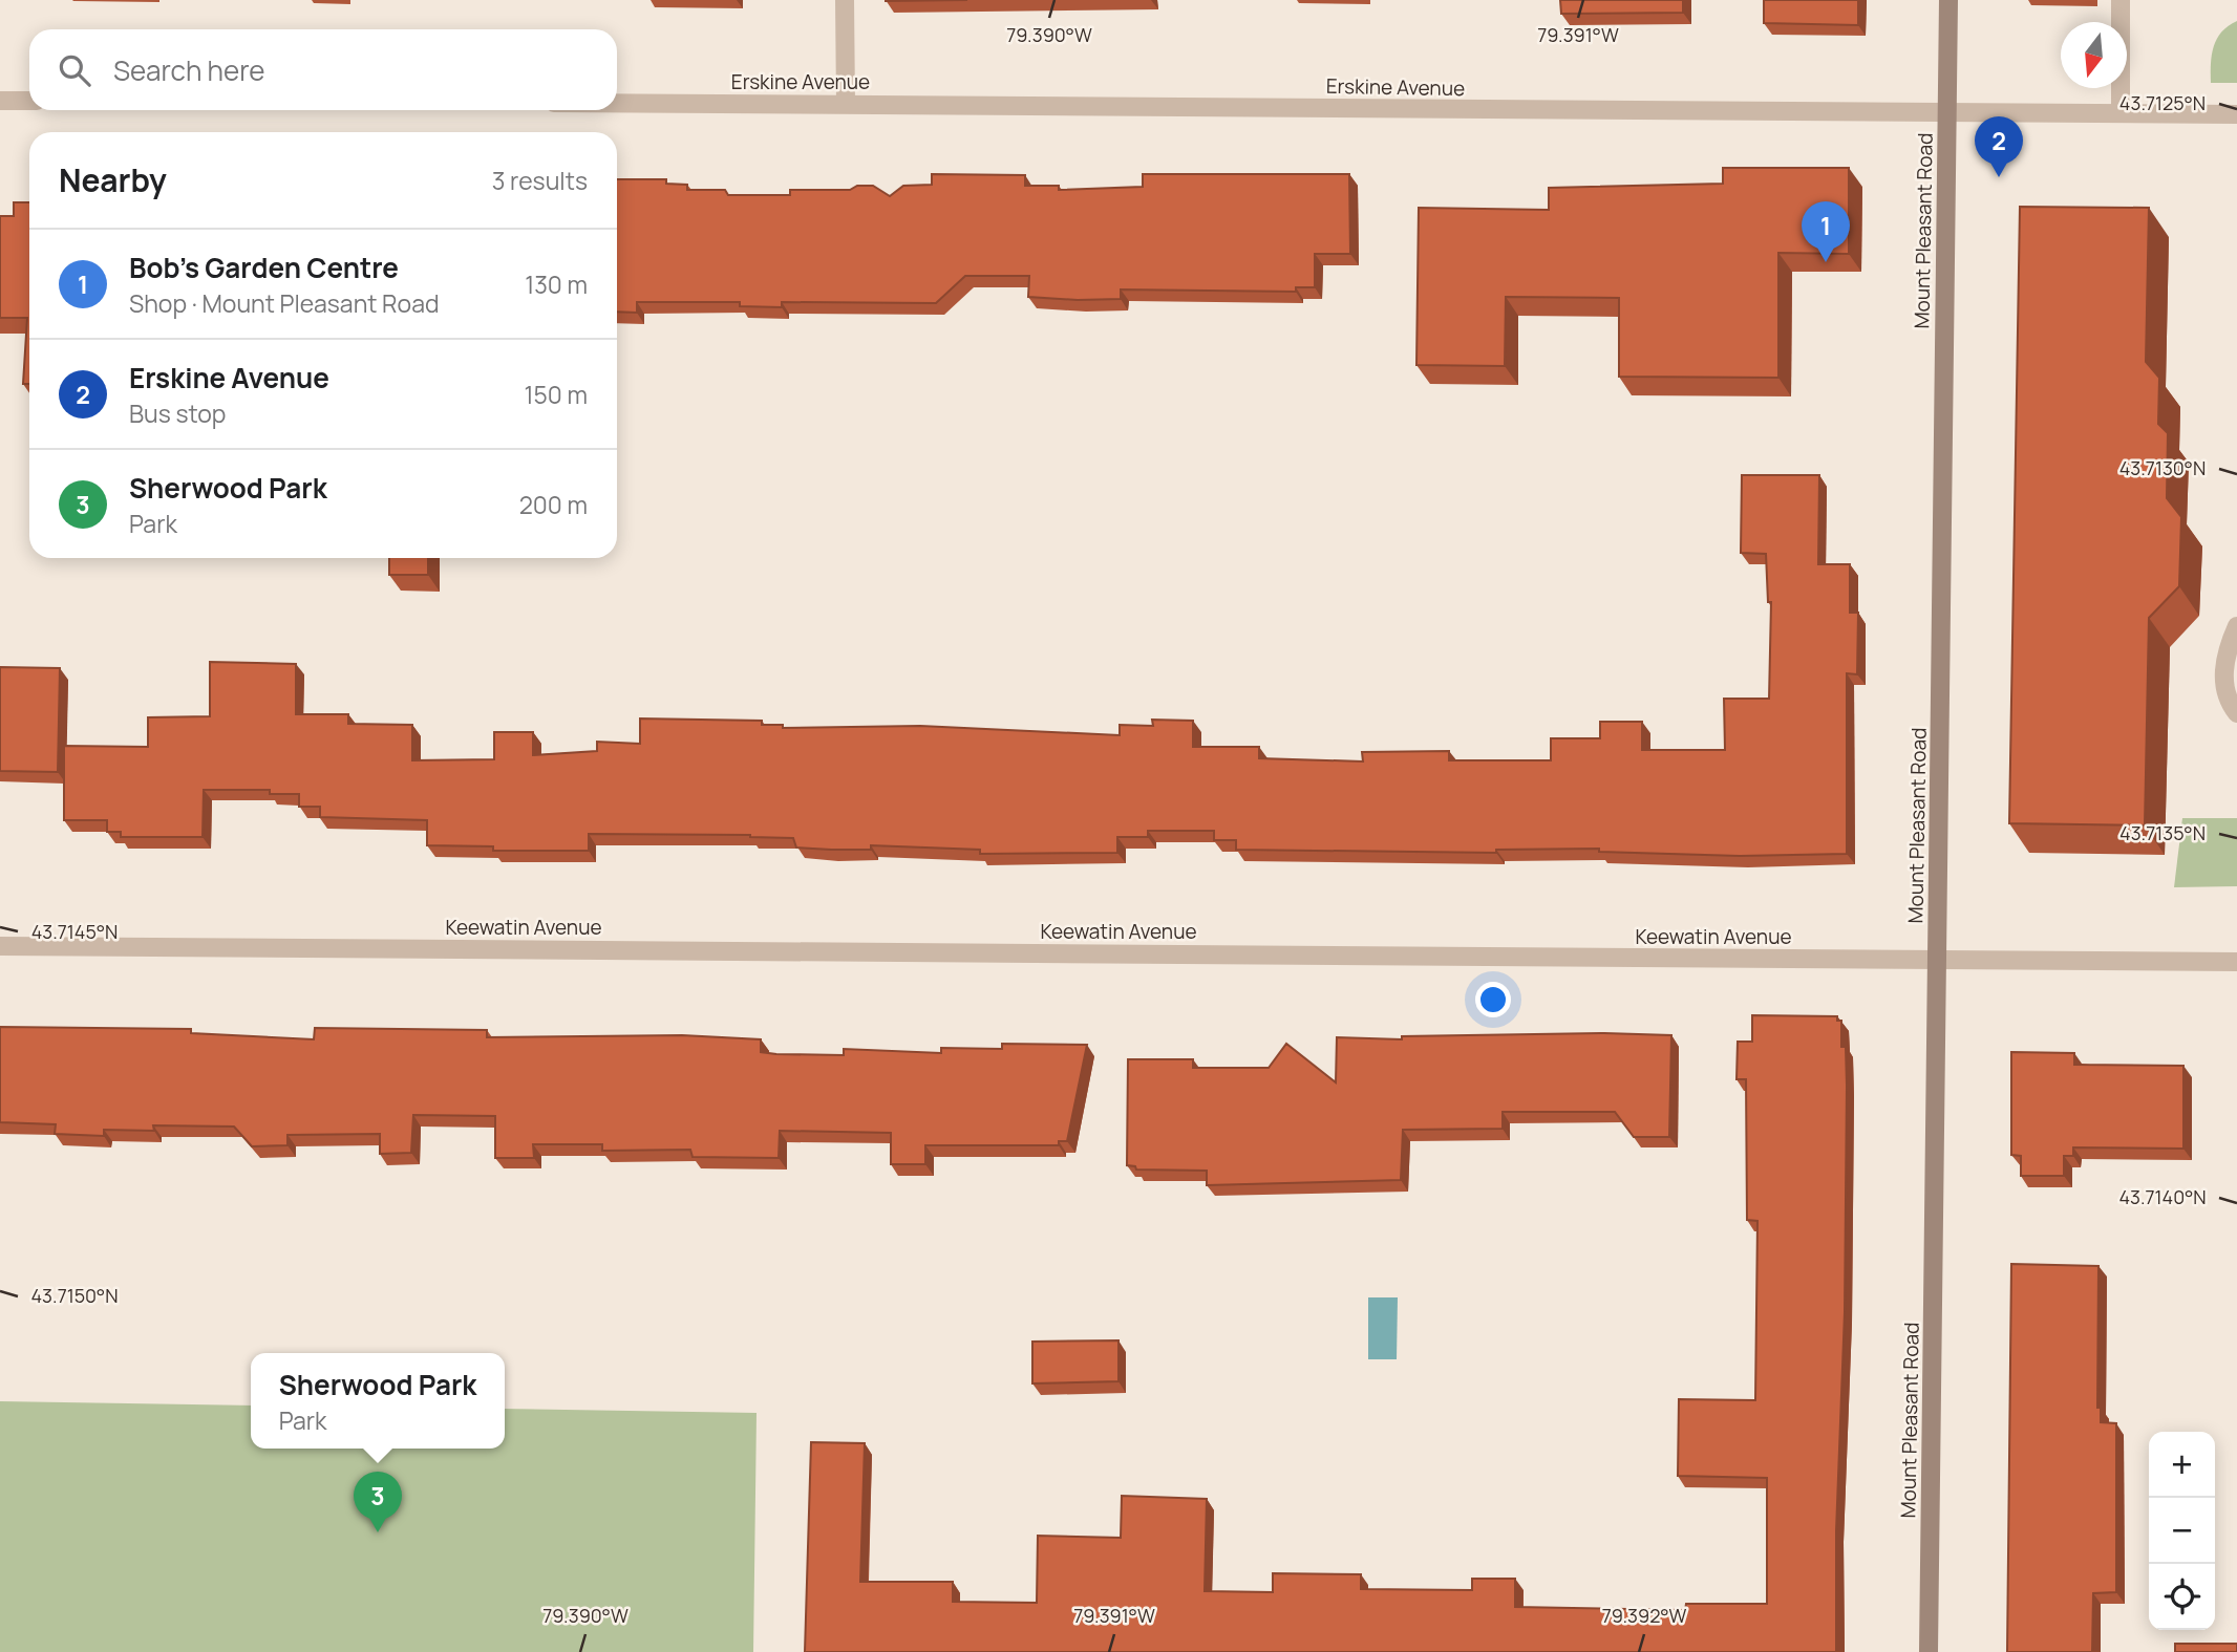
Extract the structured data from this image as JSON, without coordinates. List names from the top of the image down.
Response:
{
  "streets": {
    "main road": ["Mount Pleasant Road"],
    "street": ["Erskine Avenue", "Keewatin Avenue"]
  },
  "crossings": [
    ["Erskine Avenue", "Mount Pleasant Road"],
    ["Mount Pleasant Road", "Keewatin Avenue"]
  ],
  "north": "bottom",
  "page": {
    "search": "Search here",
    "pins": ["2", "1", "3"],
    "heading": ["Nearby", "3 results"],
    "list": [
      {
        "mark": "1",
        "name": "Bob's Garden Centre",
        "note": "Shop · Mount Pleasant Road",
        "value": "130 m"
      },
      {
        "mark": "2",
        "name": "Erskine Avenue",
        "note": "Bus stop",
        "value": "150 m"
      },
      {
        "mark": "3",
        "name": "Sherwood Park",
        "note": "Park",
        "value": "200 m"
      }
    ],
    "popup": ["Sherwood Park", "Park"],
    "map_buttons": ["+", "−"]
  },
  "coordinates": [
    "79.390°W",
    "79.391°W",
    "43.7125°N",
    "43.7130°N",
    "43.7135°N",
    "43.7145°N",
    "43.7140°N",
    "43.7150°N",
    "79.392°W"
  ]
}
